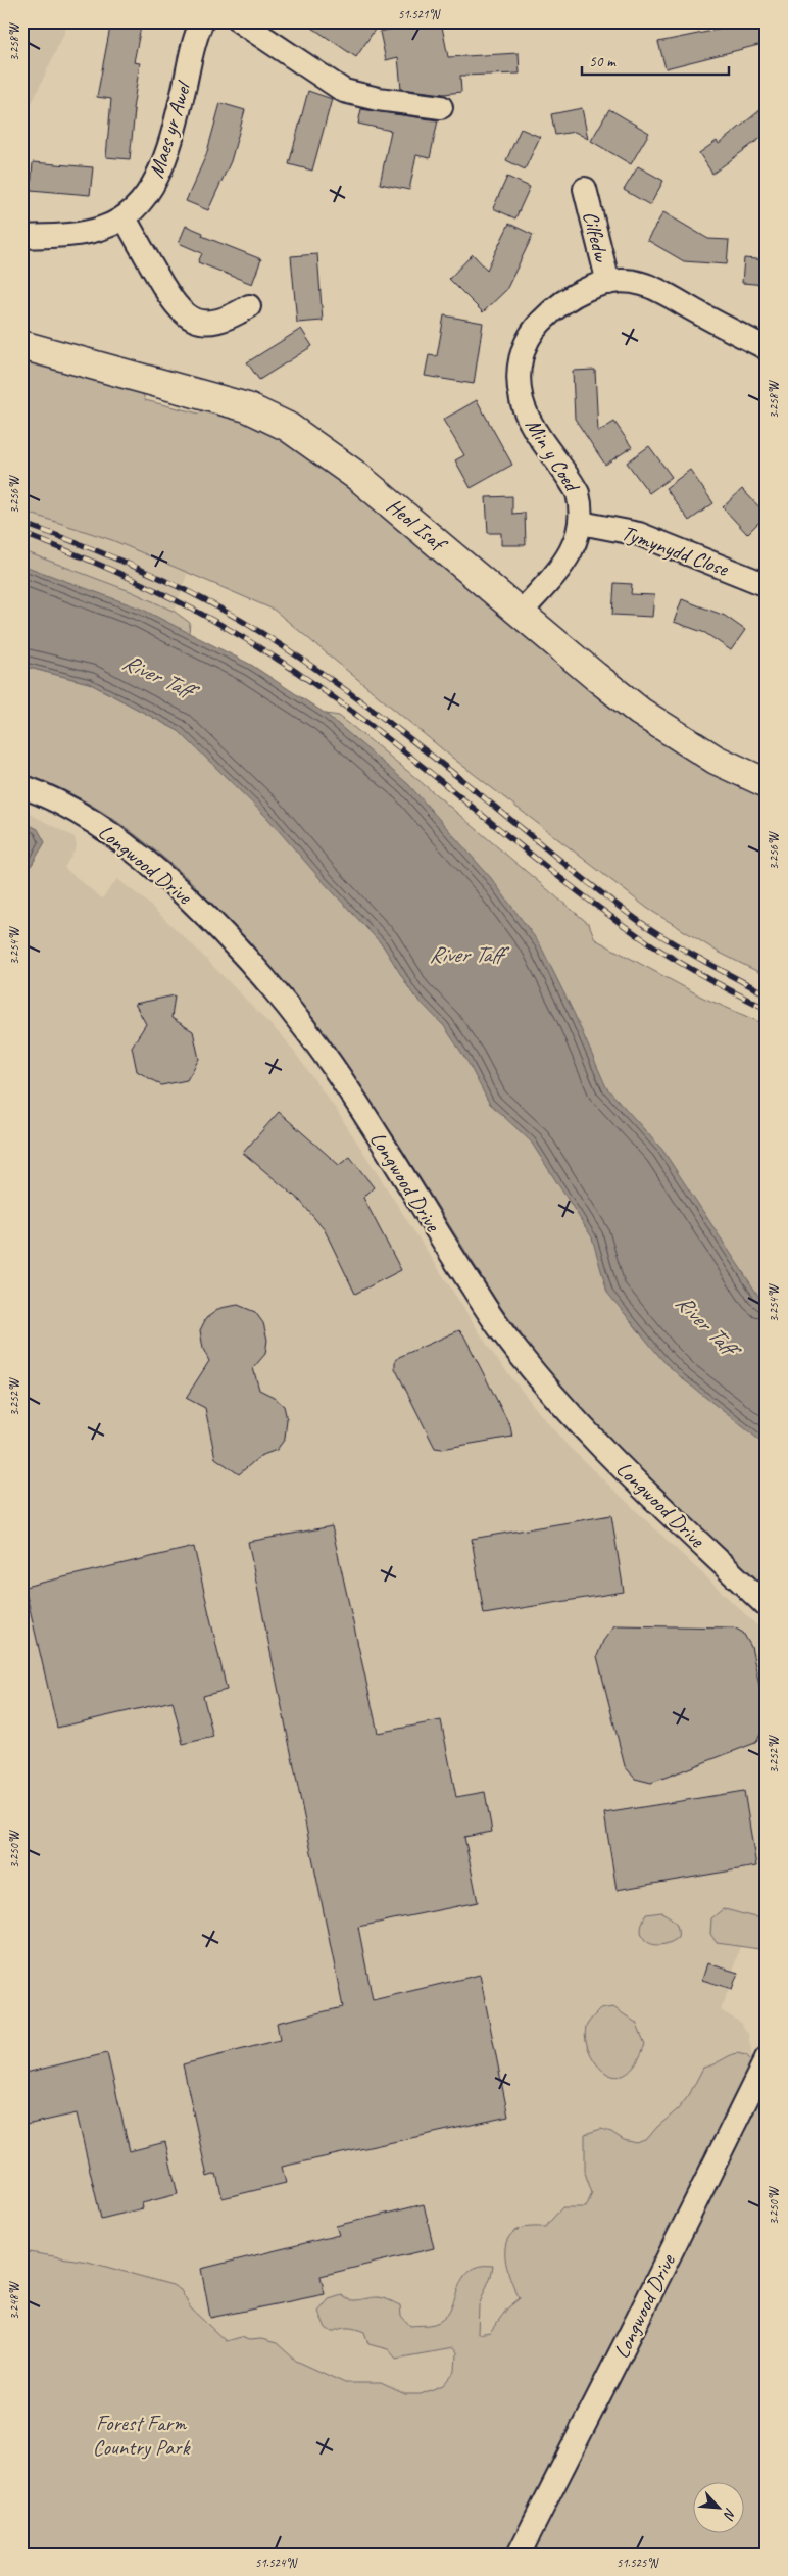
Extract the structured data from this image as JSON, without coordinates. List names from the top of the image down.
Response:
{
  "streets": {
    "main road": ["Heol Isaf"],
    "street": [
      "Maes yr Awel",
      "Cilfedw",
      "Min y Coed",
      "Tymynydd Close",
      "Longwood Drive"
    ]
  },
  "crossings": [
    ["Cilfedw", "Min y Coed"],
    ["Min y Coed", "Heol Isaf"],
    ["Min y Coed", "Tymynydd Close"]
  ],
  "water": ["River Taff"],
  "parks": ["Forest Farm Country Park"],
  "scale_bar": "50 m",
  "north": "bottom right",
  "coordinates": [
    "51.521°N",
    "3.258°W",
    "3.256°W",
    "3.254°W",
    "3.252°W",
    "3.250°W",
    "3.248°W",
    "51.524°N",
    "51.525°N"
  ]
}
